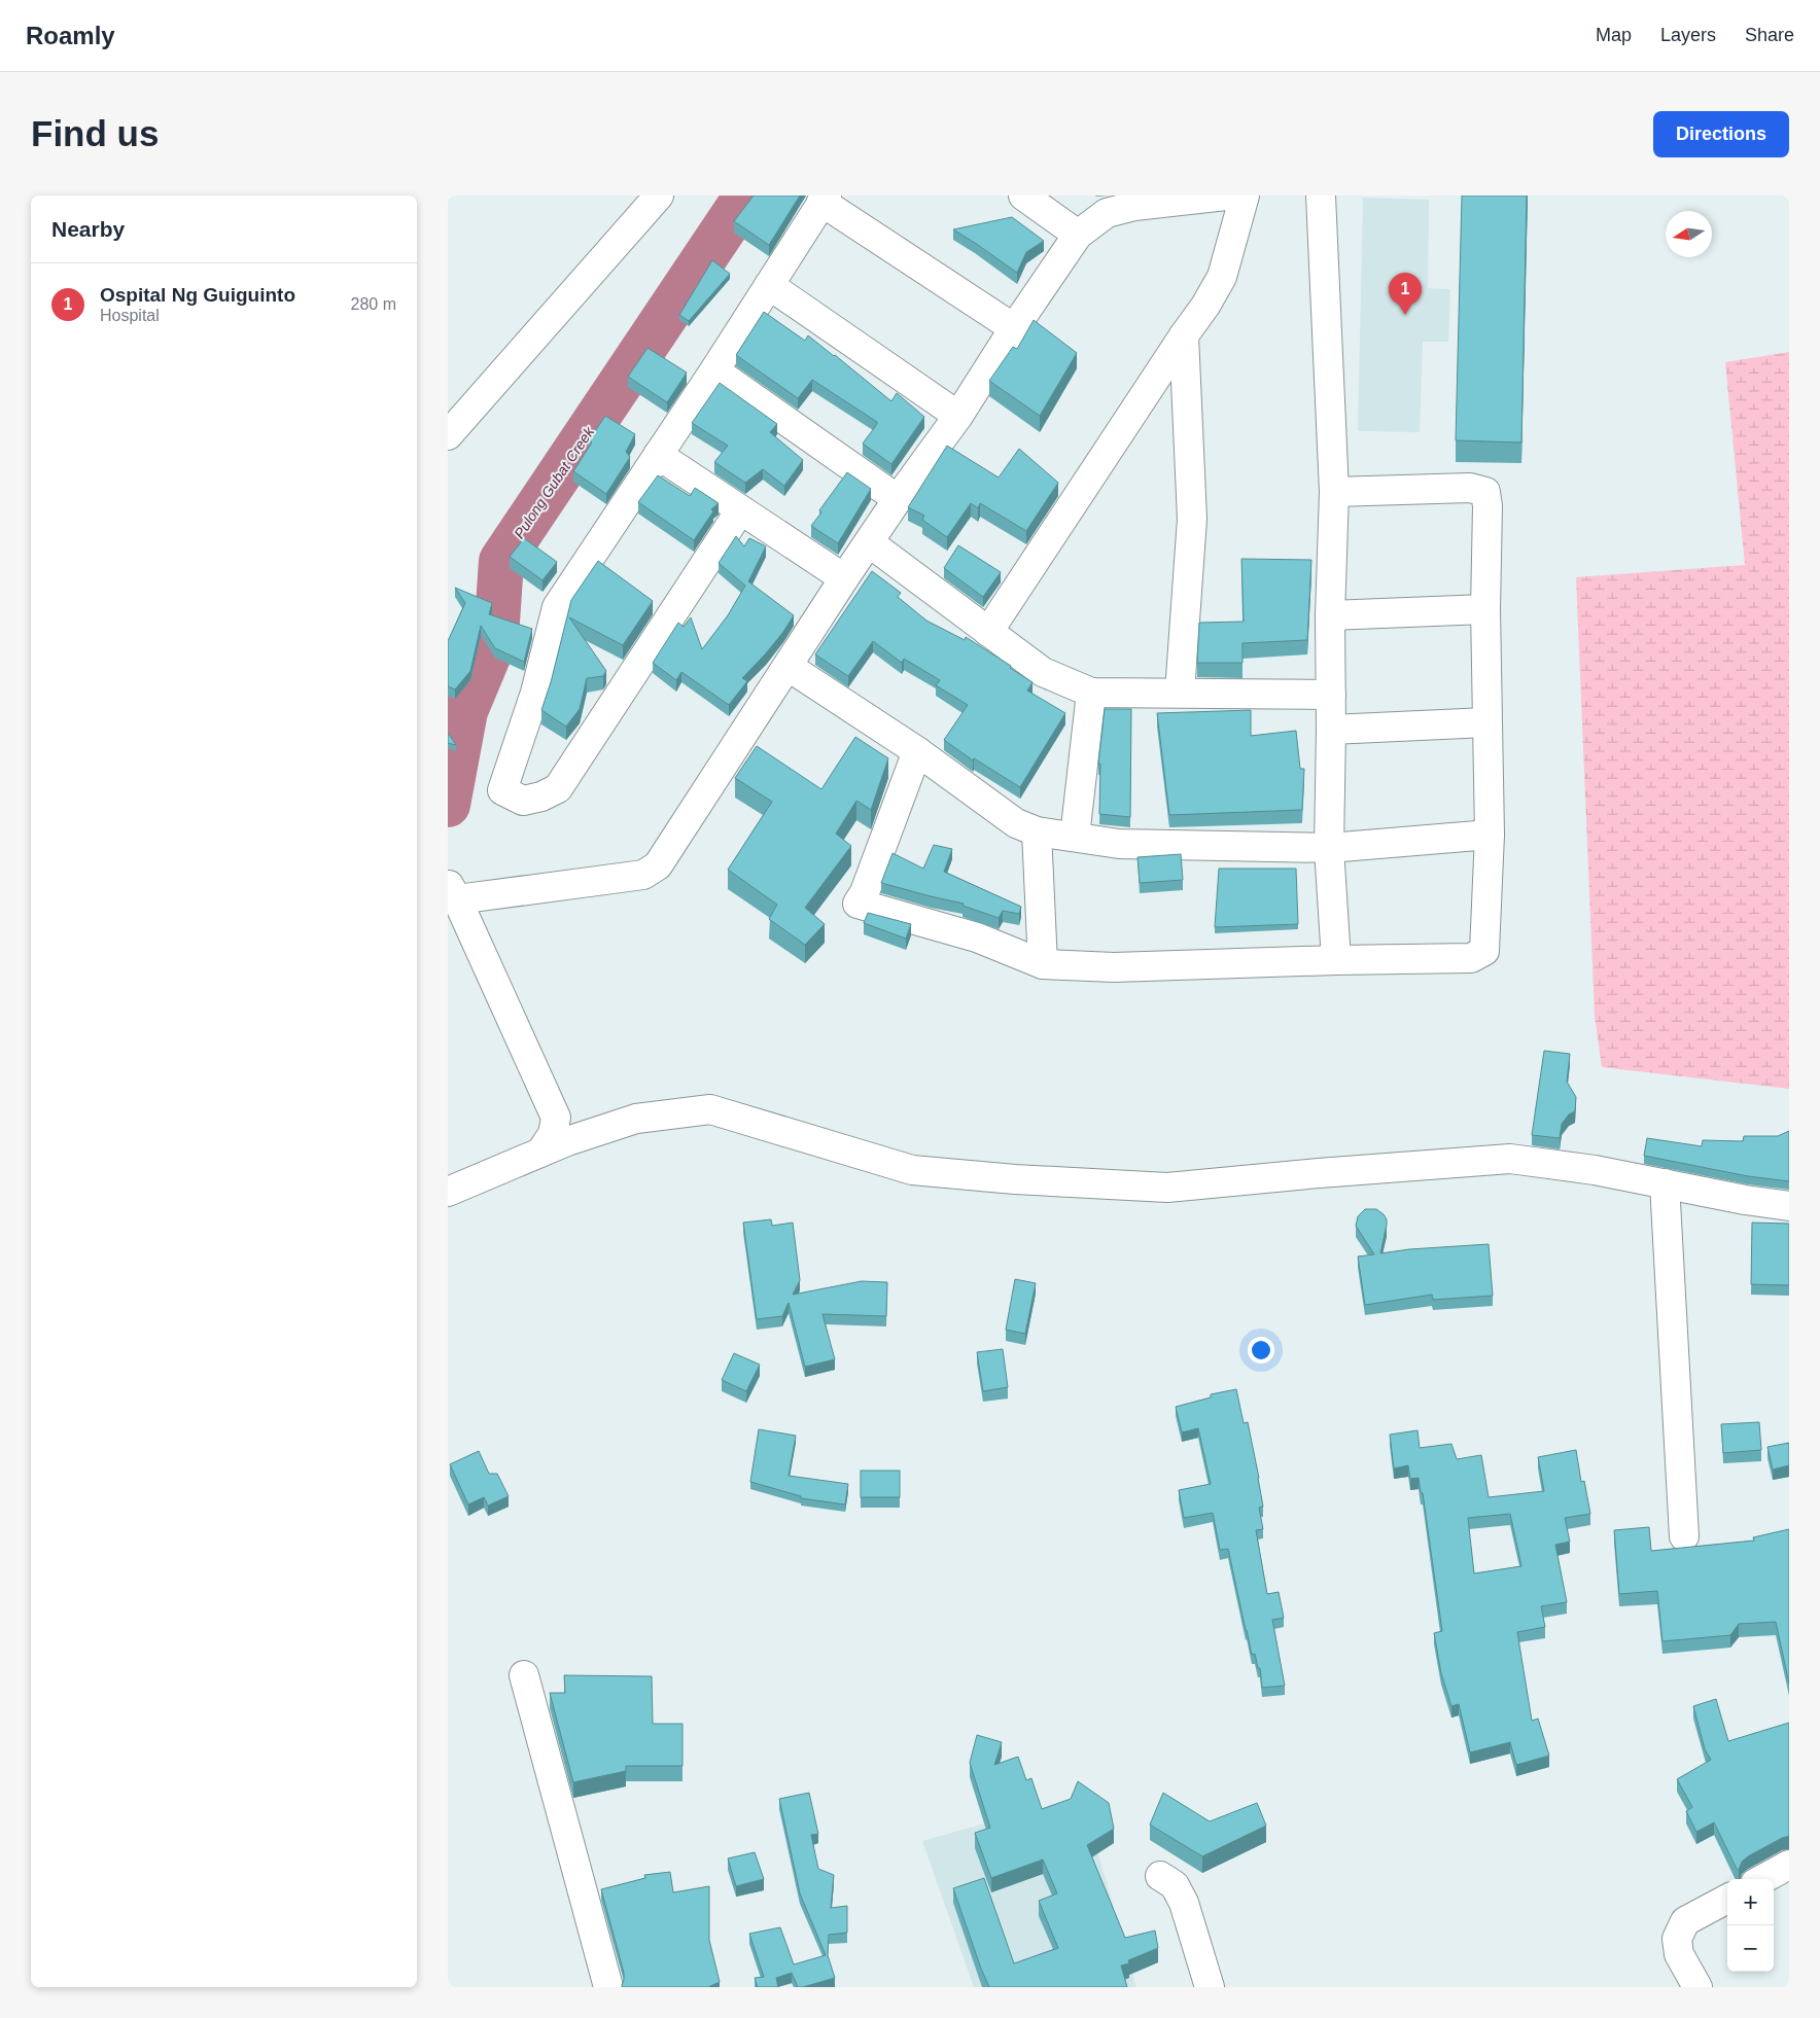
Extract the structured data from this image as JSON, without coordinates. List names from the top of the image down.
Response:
{
  "water": ["Pulong Gubat Creek"],
  "north": "left",
  "page": {
    "header": "Roamly",
    "nav": ["Map", "Layers", "Share"],
    "buttons": "Directions",
    "title": "Find us",
    "heading": "Nearby",
    "list": [
      {
        "mark": "1",
        "name": "Ospital Ng Guiguinto",
        "note": "Hospital",
        "value": "280 m"
      }
    ],
    "pins": "1",
    "map_buttons": ["+", "−"]
  }
}
